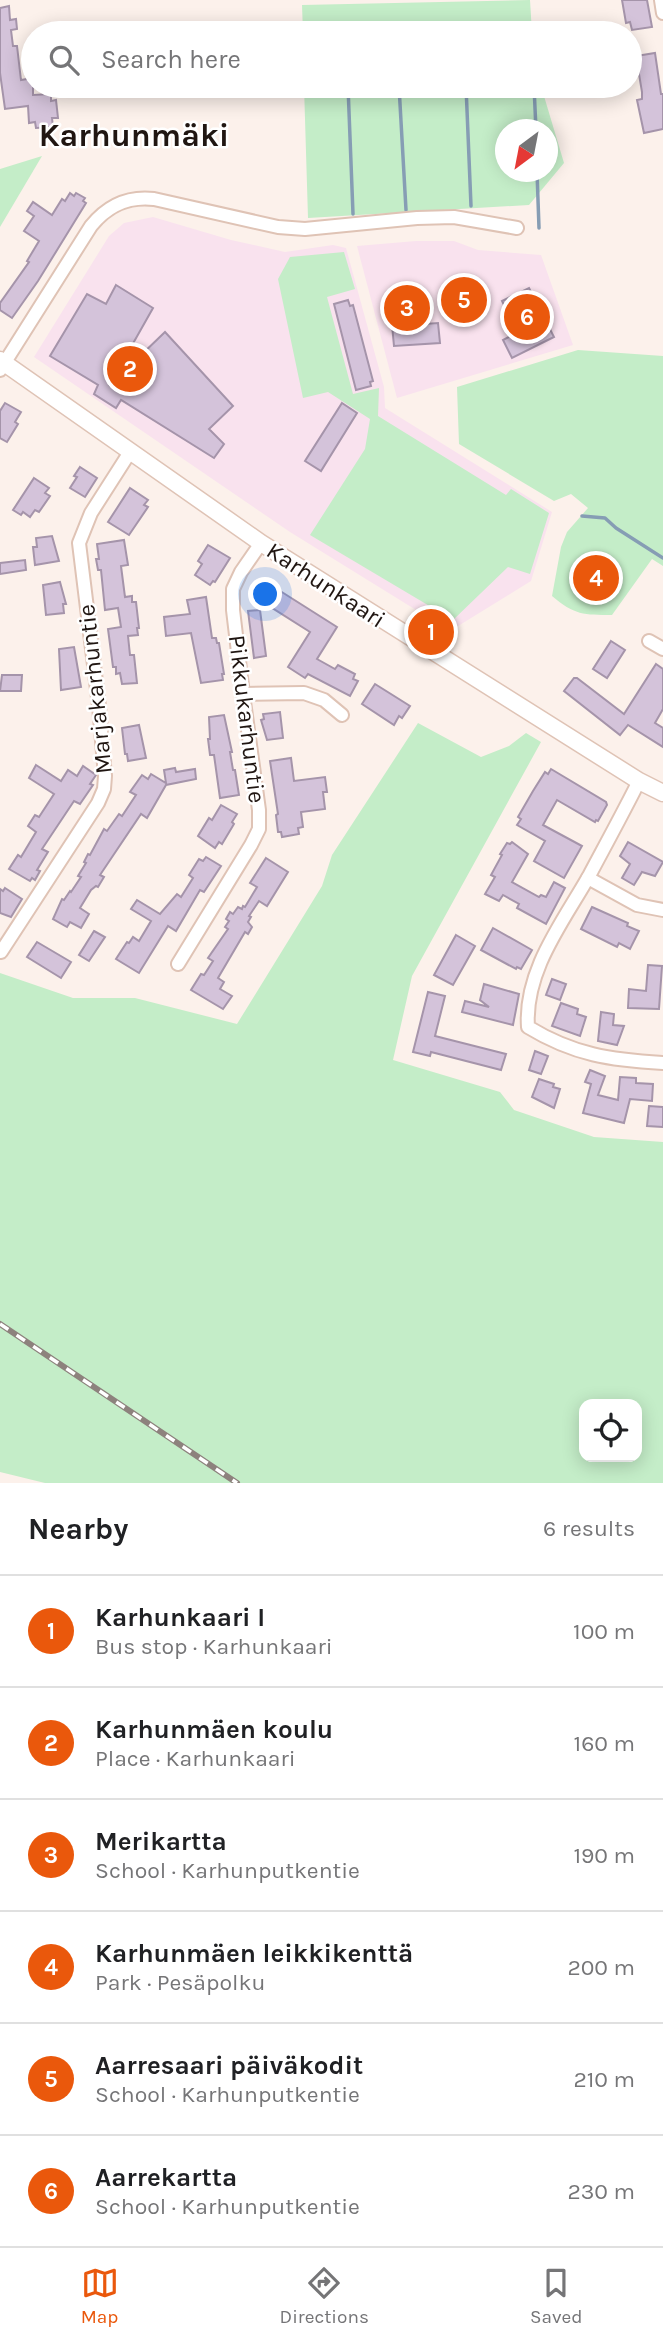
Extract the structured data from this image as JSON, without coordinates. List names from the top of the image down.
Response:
{
  "streets": {
    "street": ["Karhunkaari", "Marjakarhuntie", "Pikkukarhuntie"]
  },
  "crossings": [
    ["Karhunkaari", "Marjakarhuntie"],
    ["Karhunkaari", "Pikkukarhuntie"]
  ],
  "districts": ["Karhunmäki"],
  "north": "bottom left",
  "page": {
    "search": "Search here",
    "pins": [
      "5",
      "3",
      "6",
      "2",
      "4",
      "1"
    ],
    "heading": ["Nearby", "6 results"],
    "list": [
      {
        "mark": "1",
        "name": "Karhunkaari I",
        "note": "Bus stop · Karhunkaari",
        "value": "100 m"
      },
      {
        "mark": "2",
        "name": "Karhunmäen koulu",
        "note": "Place · Karhunkaari",
        "value": "160 m"
      },
      {
        "mark": "3",
        "name": "Merikartta",
        "note": "School · Karhunputkentie",
        "value": "190 m"
      },
      {
        "mark": "4",
        "name": "Karhunmäen leikkikenttä",
        "note": "Park · Pesäpolku",
        "value": "200 m"
      },
      {
        "mark": "5",
        "name": "Aarresaari päiväkodit",
        "note": "School · Karhunputkentie",
        "value": "210 m"
      },
      {
        "mark": "6",
        "name": "Aarrekartta",
        "note": "School · Karhunputkentie",
        "value": "230 m"
      }
    ],
    "nav": ["Map", "Directions", "Saved"]
  }
}
